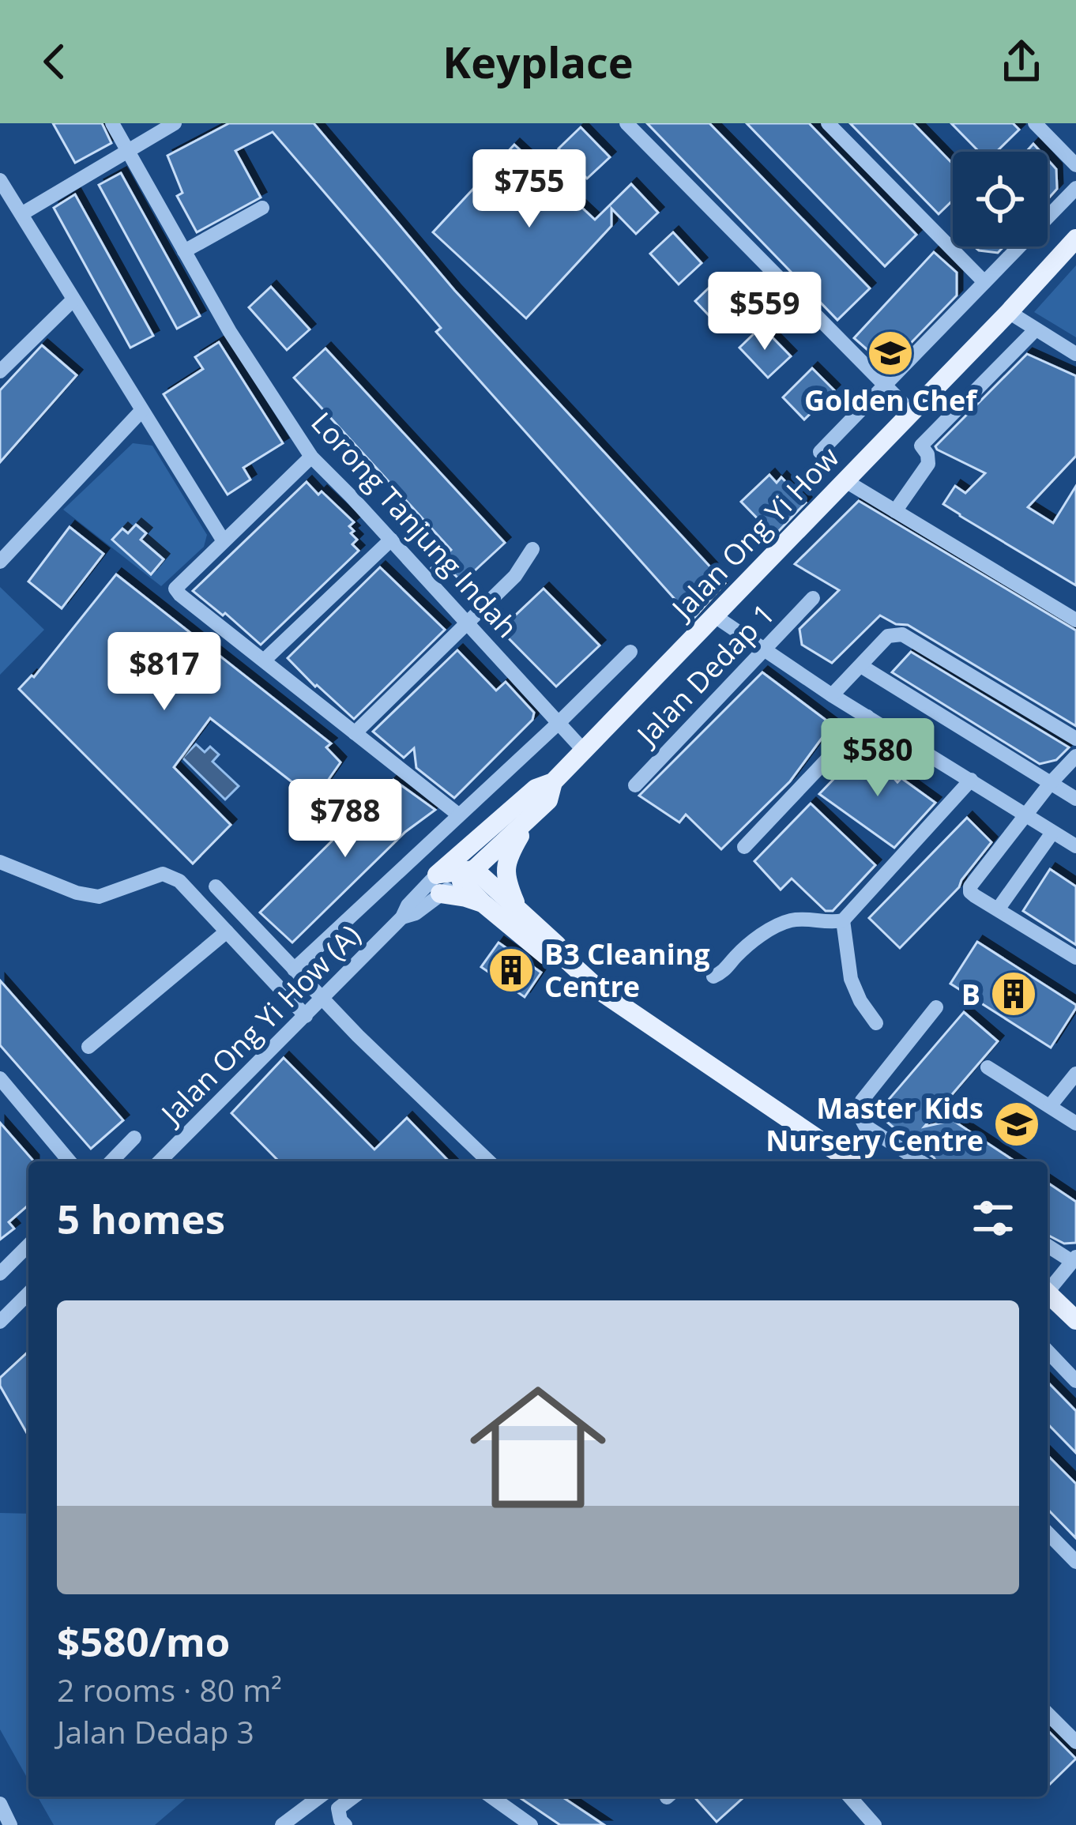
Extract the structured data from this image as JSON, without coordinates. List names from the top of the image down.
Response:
{
  "streets": {
    "main road": ["Jalan Ong Yi How"],
    "street": ["Lorong Tanjung Indah", "Jalan Dedap 1", "Jalan Ong Yi How (A)"]
  },
  "crossings": [
    ["Lorong Tanjung Indah", "Jalan Ong Yi How"],
    ["Jalan Ong Yi How", "Jalan Ong Yi How (A)"]
  ],
  "places": {
    "school or university": ["Golden Chef", "Master Kids Nursery Centre"],
    "building": ["B3 Cleaning Centre", "B"]
  },
  "page": {
    "header": "Keyplace",
    "price": [
      "$755",
      "$559",
      "$817",
      "$580",
      "$788"
    ],
    "heading": "5 homes",
    "list": [
      {
        "name": "$580/mo",
        "note": "2 rooms · 80 m² · Jalan Dedap 3"
      }
    ]
  }
}
